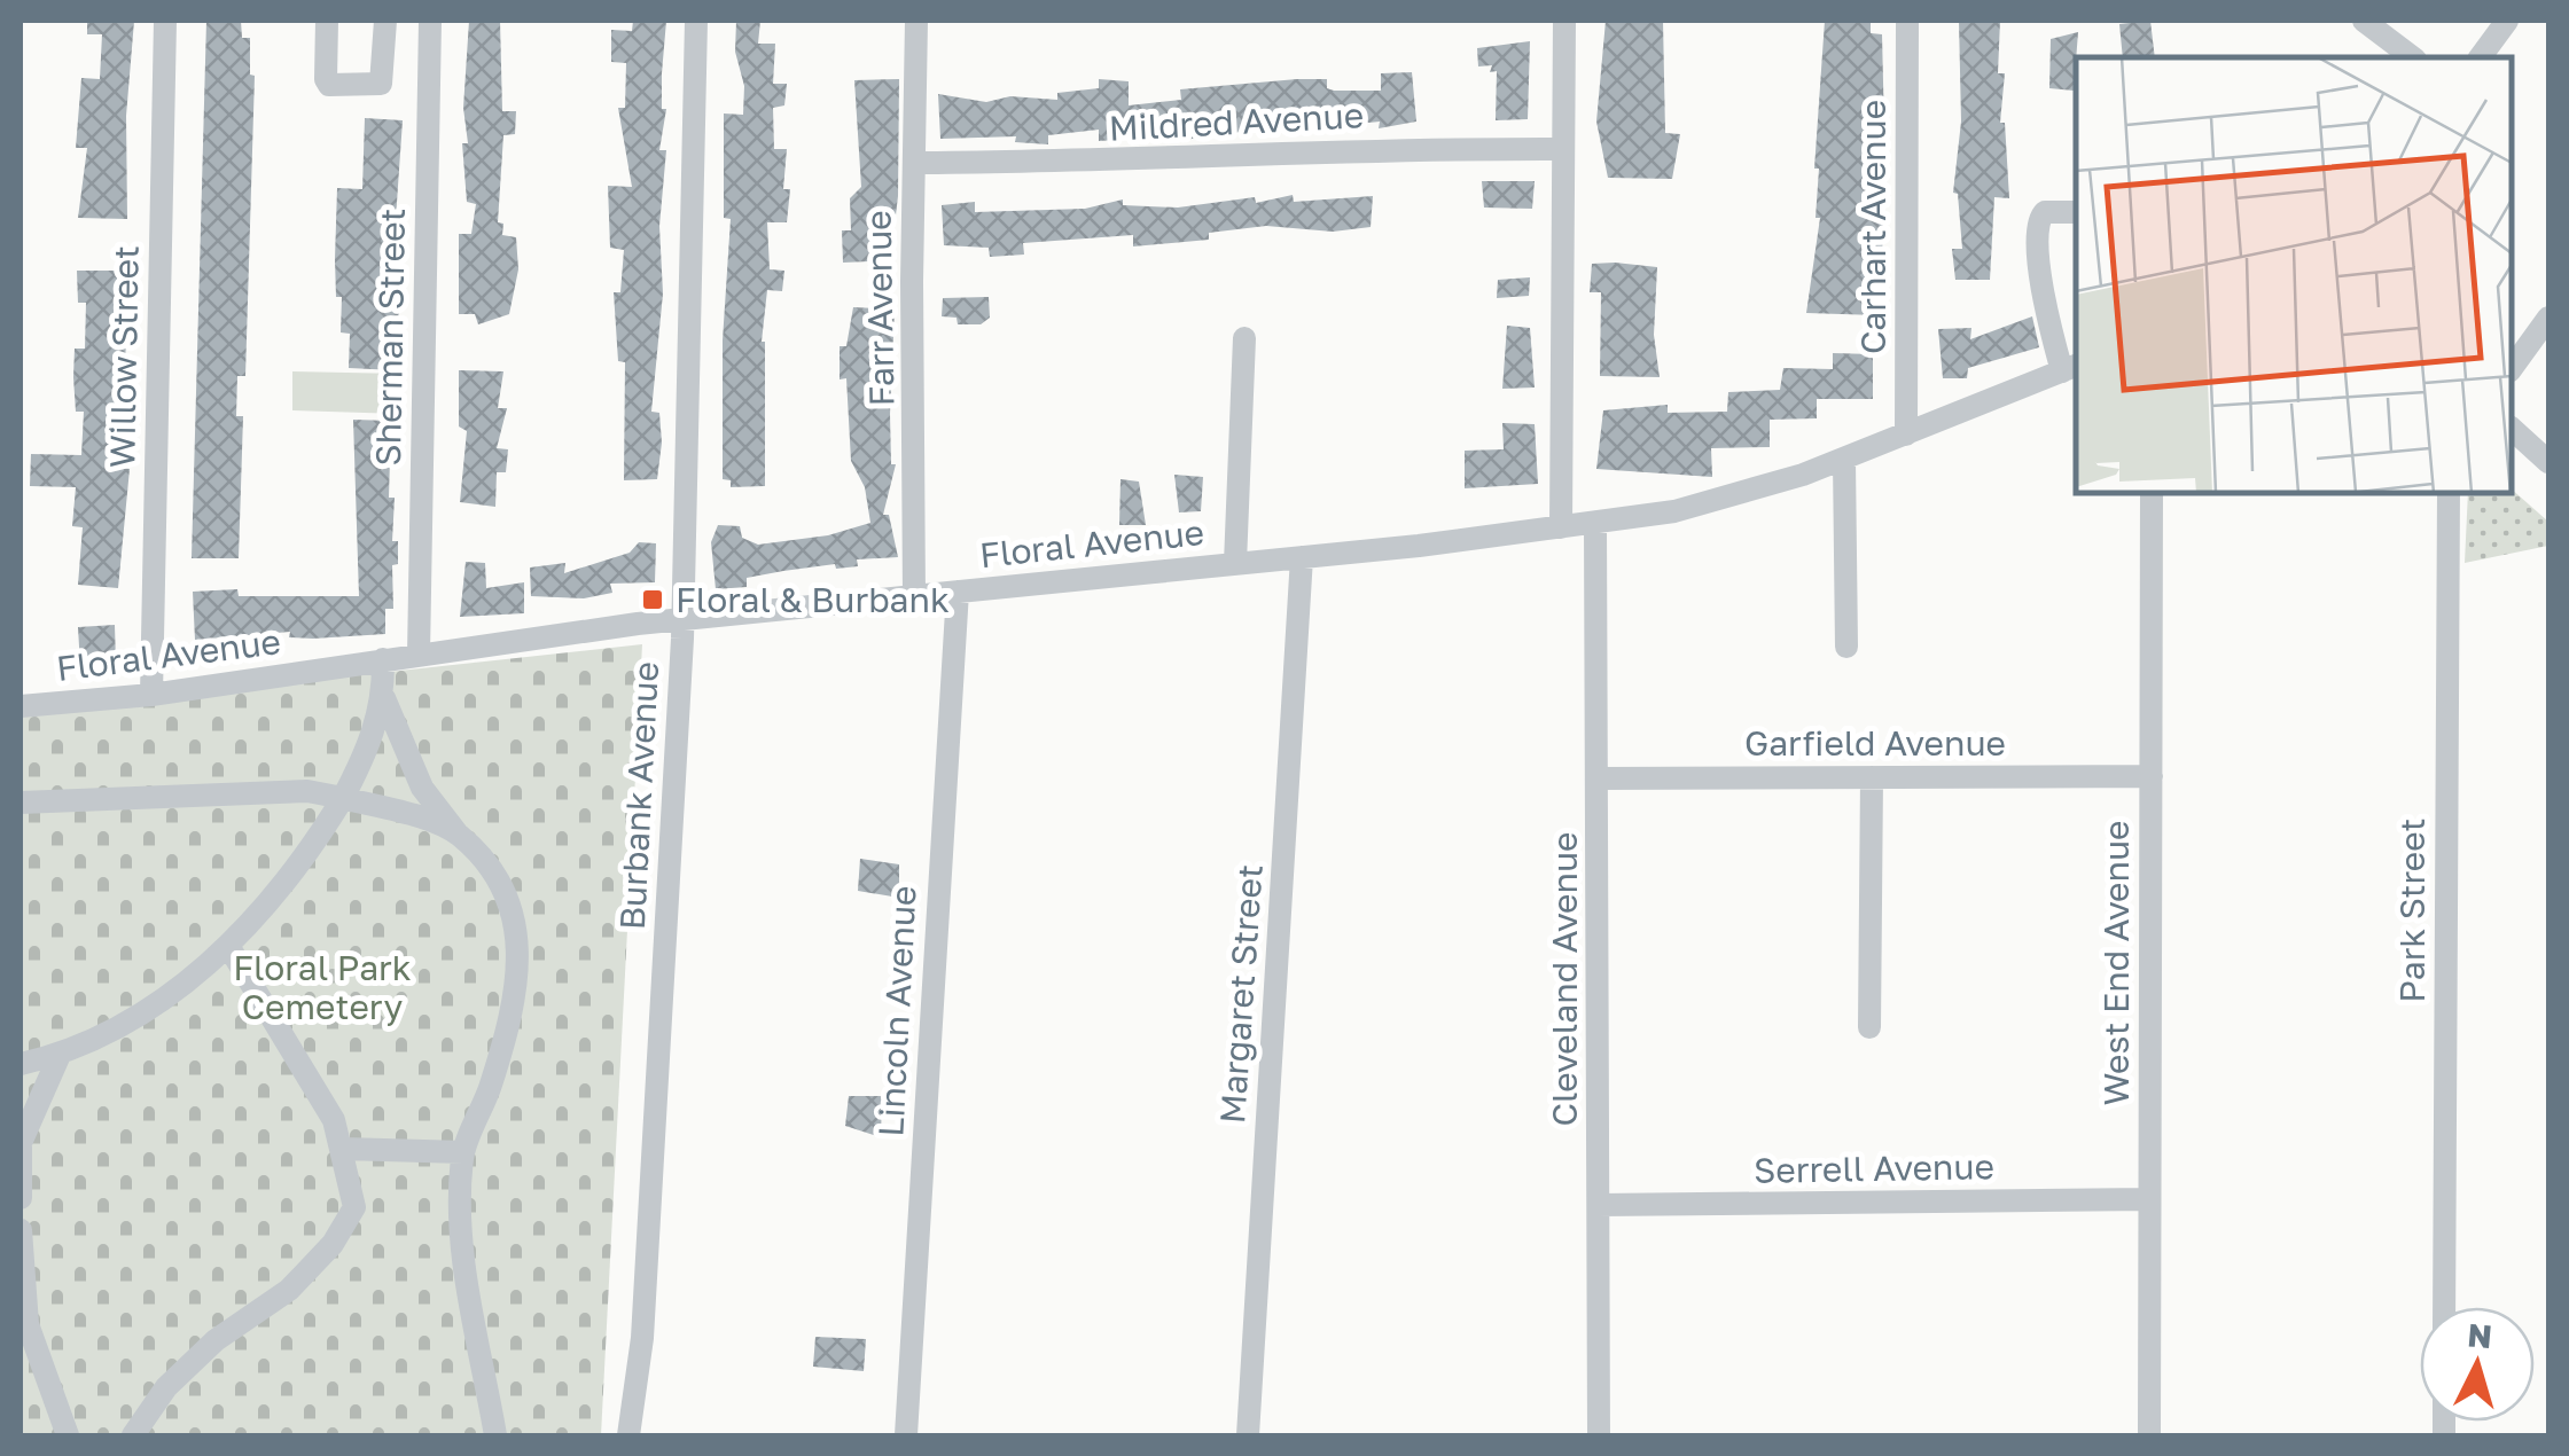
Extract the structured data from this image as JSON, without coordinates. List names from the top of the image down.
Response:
{
  "streets": {
    "street": [
      "Mildred Avenue",
      "Carhart Avenue",
      "Farr Avenue",
      "Sherman Street",
      "Willow Street",
      "Floral Avenue",
      "Garfield Avenue",
      "Burbank Avenue",
      "Park Street",
      "West End Avenue",
      "Cleveland Avenue",
      "Margaret Street",
      "Lincoln Avenue",
      "Serrell Avenue"
    ]
  },
  "crossings": [
    ["Mildred Avenue", "Farr Avenue"],
    ["Carhart Avenue", "Floral Avenue"],
    ["Farr Avenue", "Floral Avenue"],
    ["Sherman Street", "Floral Avenue"],
    ["Willow Street", "Floral Avenue"],
    ["Floral Avenue", "Burbank Avenue"],
    ["Floral Avenue", "Cleveland Avenue"],
    ["Floral Avenue", "Margaret Street"],
    ["Floral Avenue", "Lincoln Avenue"],
    ["Garfield Avenue", "West End Avenue"],
    ["Garfield Avenue", "Cleveland Avenue"],
    ["West End Avenue", "Serrell Avenue"],
    ["Cleveland Avenue", "Serrell Avenue"]
  ],
  "parks": ["Floral Park Cemetery"],
  "places": {
    "transit": ["Floral & Burbank"]
  },
  "north": "top"
}
